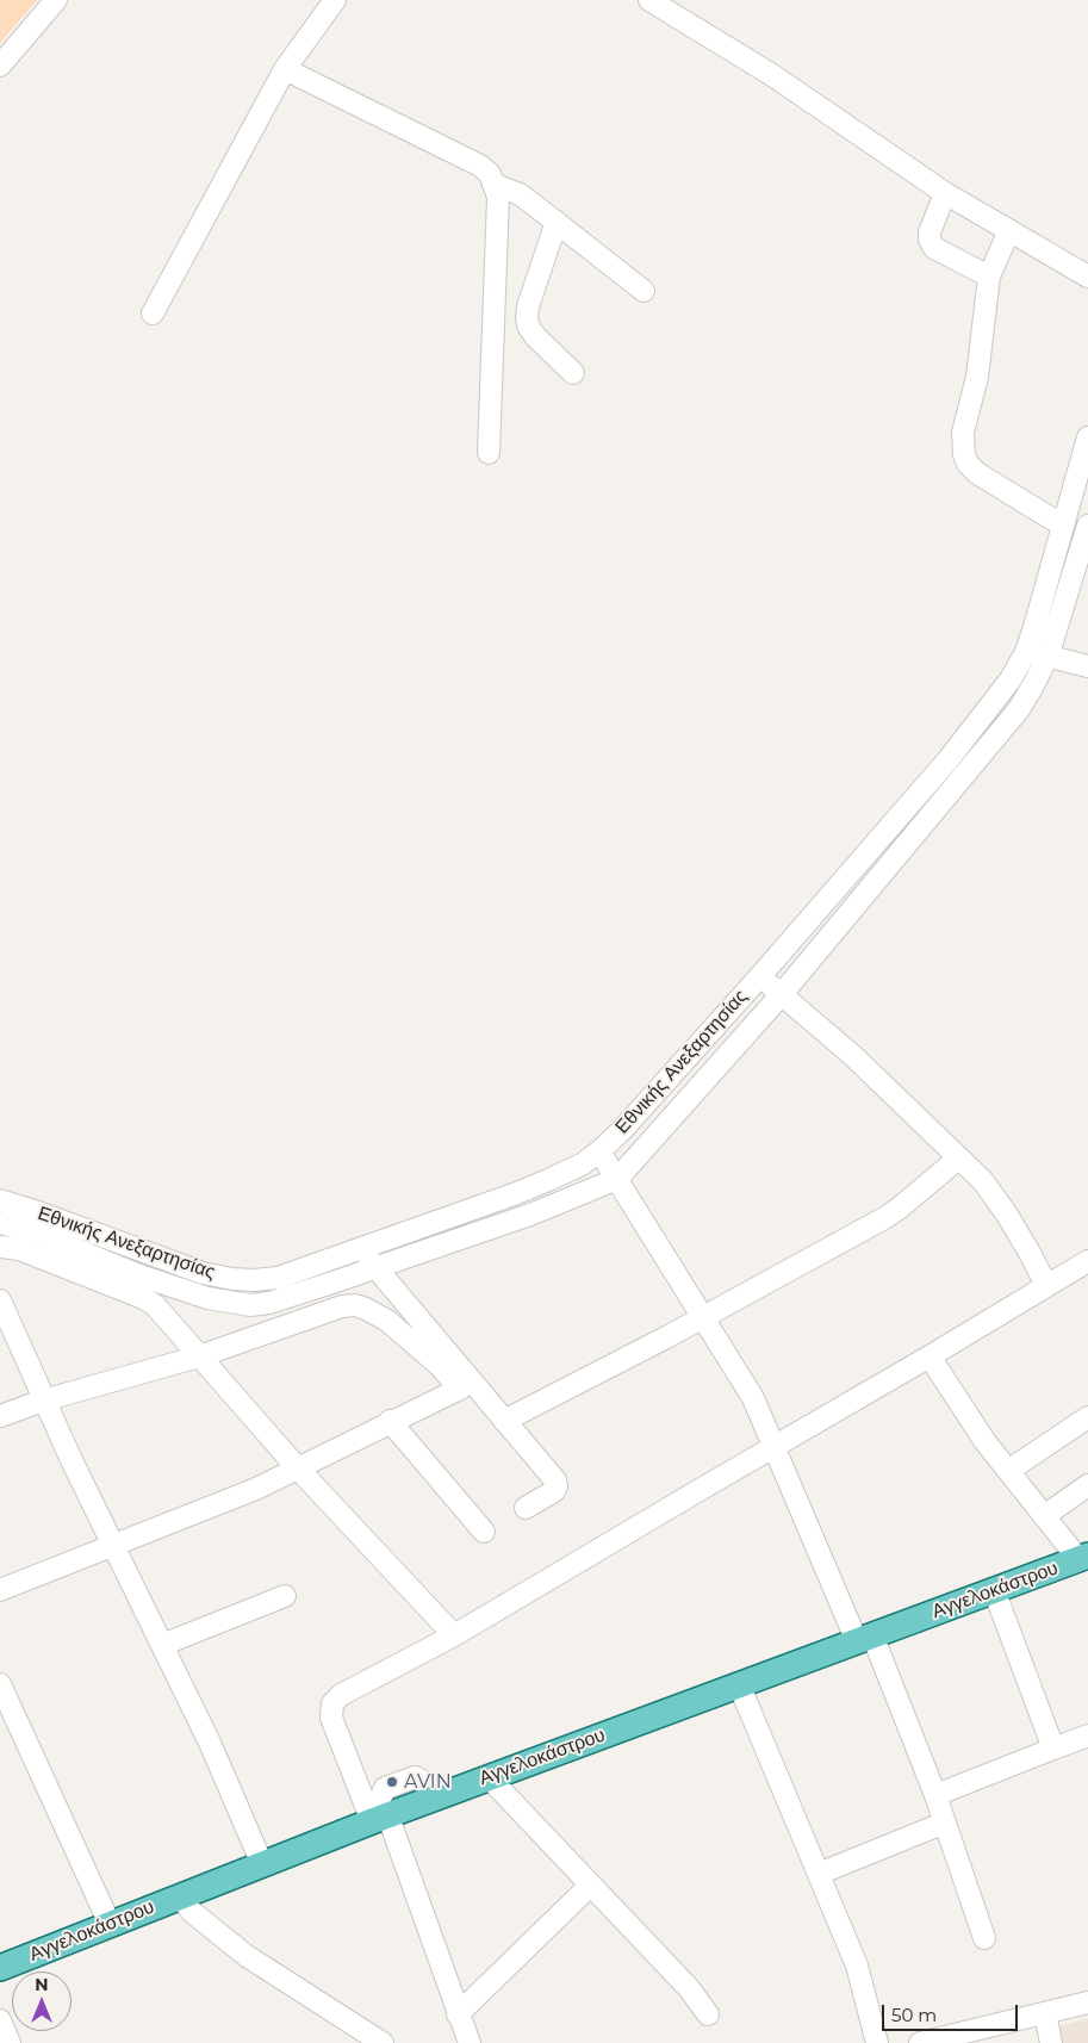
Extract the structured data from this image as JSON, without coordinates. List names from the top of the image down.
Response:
{
  "streets": {
    "main road": ["Αγγελοκάστρου"],
    "street": ["Εθνικής Ανεξαρτησίας"]
  },
  "places": ["AVIN"],
  "scale_bar": "50 m",
  "north": "top"
}
